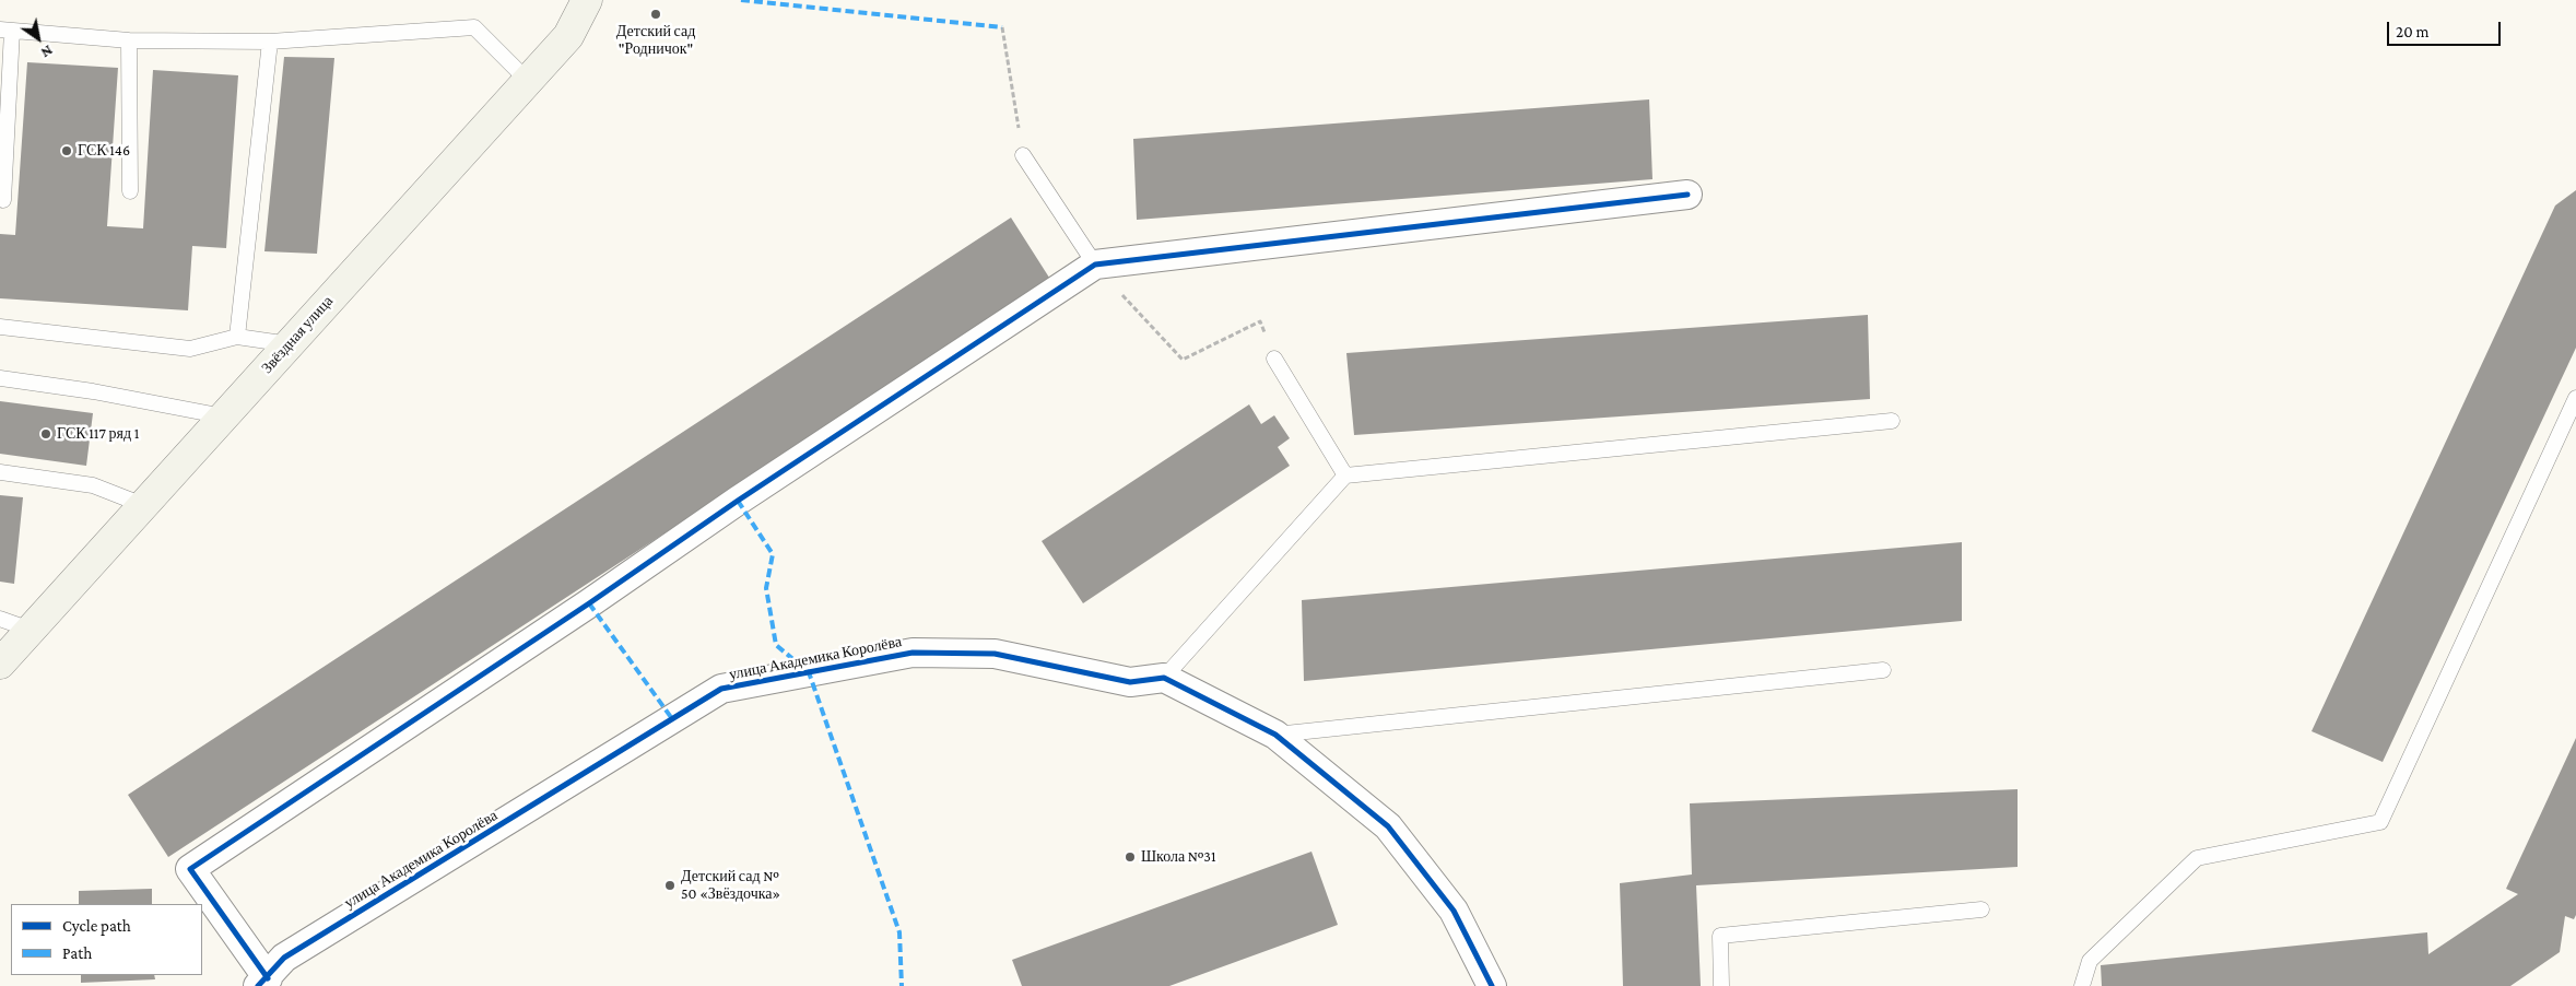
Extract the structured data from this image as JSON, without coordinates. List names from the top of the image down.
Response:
{
  "streets": {
    "street": ["Звёздная улица", "улица Академика Королёва"]
  },
  "places": [
    "Детский сад \"Родничок\"",
    "ГСК 146",
    "ГСК 117 ряд 1",
    "Школа №31",
    "Детский сад № 50 «Звёздочка»"
  ],
  "legend": ["Cycle path", "Path"],
  "scale_bar": "20 m",
  "north": "bottom right"
}
